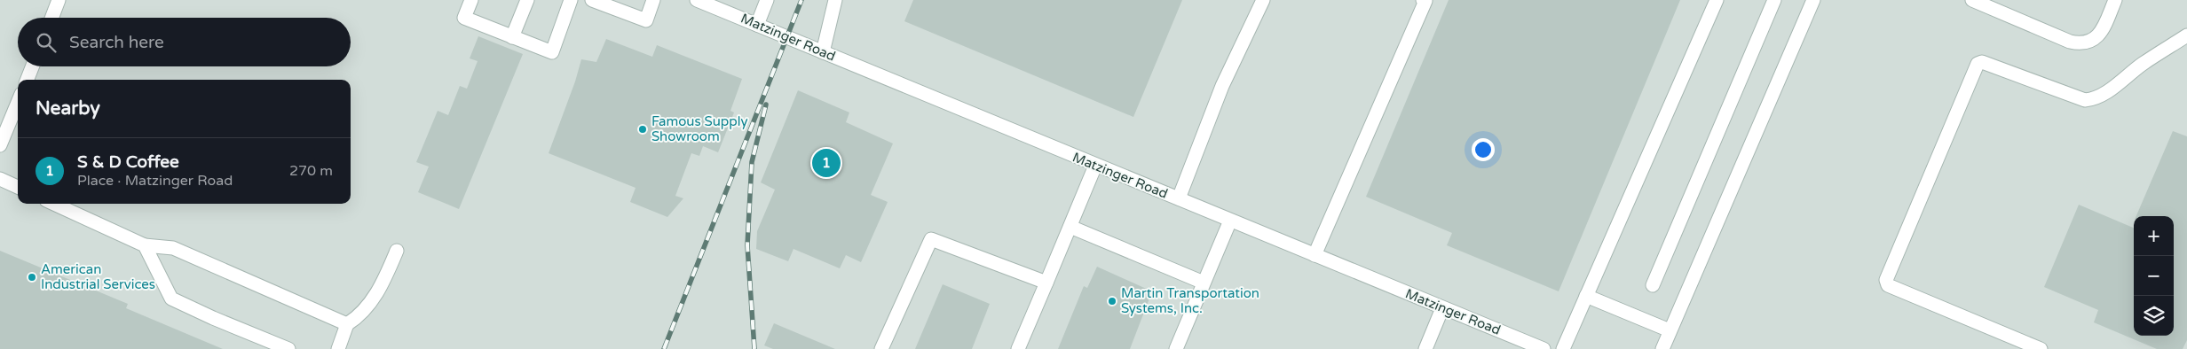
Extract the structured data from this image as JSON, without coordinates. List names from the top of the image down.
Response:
{
  "streets": {
    "street": ["Matzinger Road"]
  },
  "places": ["Famous Supply Showroom", "American Industrial Services", "Martin Transportation Systems, Inc."],
  "page": {
    "search": "Search here",
    "heading": "Nearby",
    "list": [
      {
        "mark": "1",
        "name": "S & D Coffee",
        "note": "Place · Matzinger Road",
        "value": "270 m"
      }
    ],
    "pins": "1",
    "map_buttons": ["+", "−"]
  }
}
